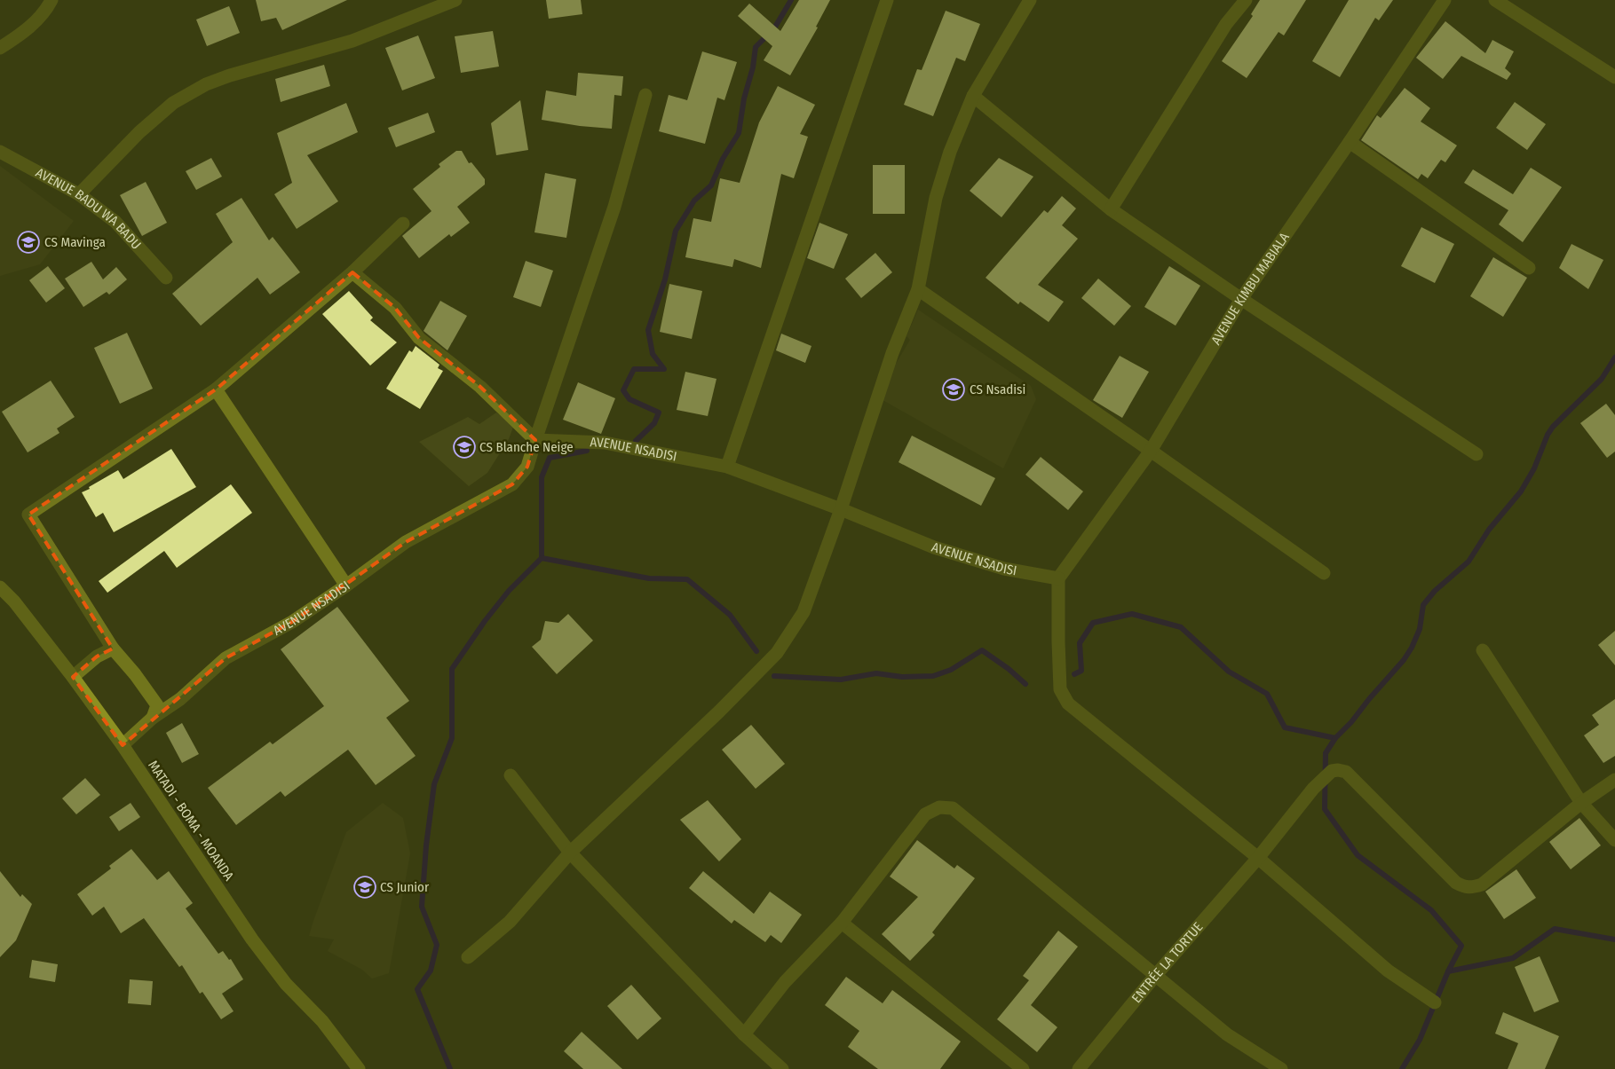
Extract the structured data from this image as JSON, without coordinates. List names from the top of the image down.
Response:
{
  "streets": {
    "highway": ["MATADI - BOMA - MOANDA"],
    "street": [
      "AVENUE BADU WA BADU",
      "AVENUE KIMBU MABIALA",
      "AVENUE NSADISI",
      "ENTRÉE LA TORTUE"
    ]
  },
  "crossings": [
    ["AVENUE KIMBU MABIALA", "AVENUE NSADISI"],
    ["AVENUE NSADISI", "MATADI - BOMA - MOANDA"]
  ],
  "places": {
    "school or university": [
      "CS Mavinga",
      "CS Nsadisi",
      "CS Blanche Neige",
      "CS Junior"
    ]
  }
}
